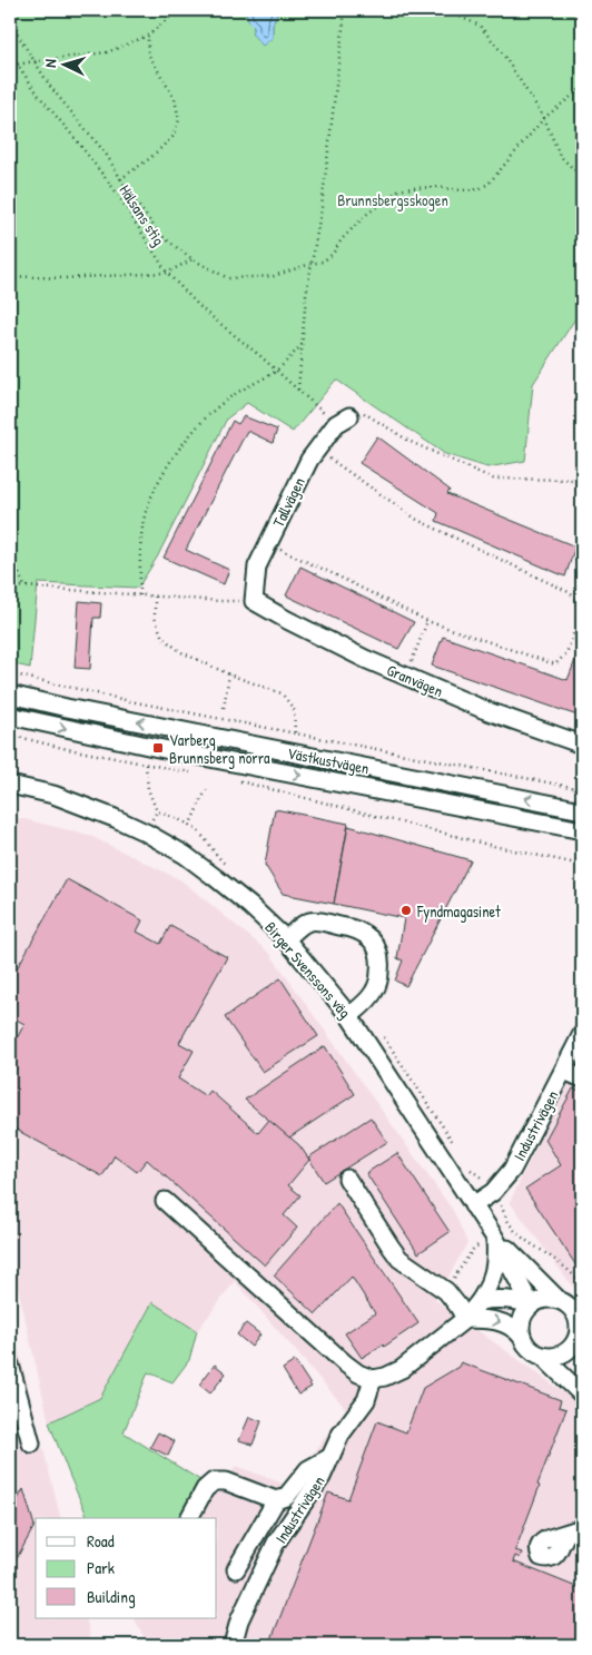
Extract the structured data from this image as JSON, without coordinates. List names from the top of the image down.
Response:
{
  "streets": {
    "street": [
      "Tallvägen",
      "Granvägen",
      "Västkustvägen",
      "Birger Svenssons väg",
      "Industrivägen"
    ],
    "path": ["Hälsans stig"]
  },
  "crossings": [
    ["Hälsans stig", "Tallvägen"],
    ["Tallvägen", "Granvägen"],
    ["Birger Svenssons väg", "Industrivägen"]
  ],
  "parks": ["Brunnsbergsskogen"],
  "places": {
    "transit": ["Varberg Brunnsberg norra"],
    "other": ["Fyndmagasinet"]
  },
  "legend": ["Road", "Park", "Building"],
  "north": "left"
}
